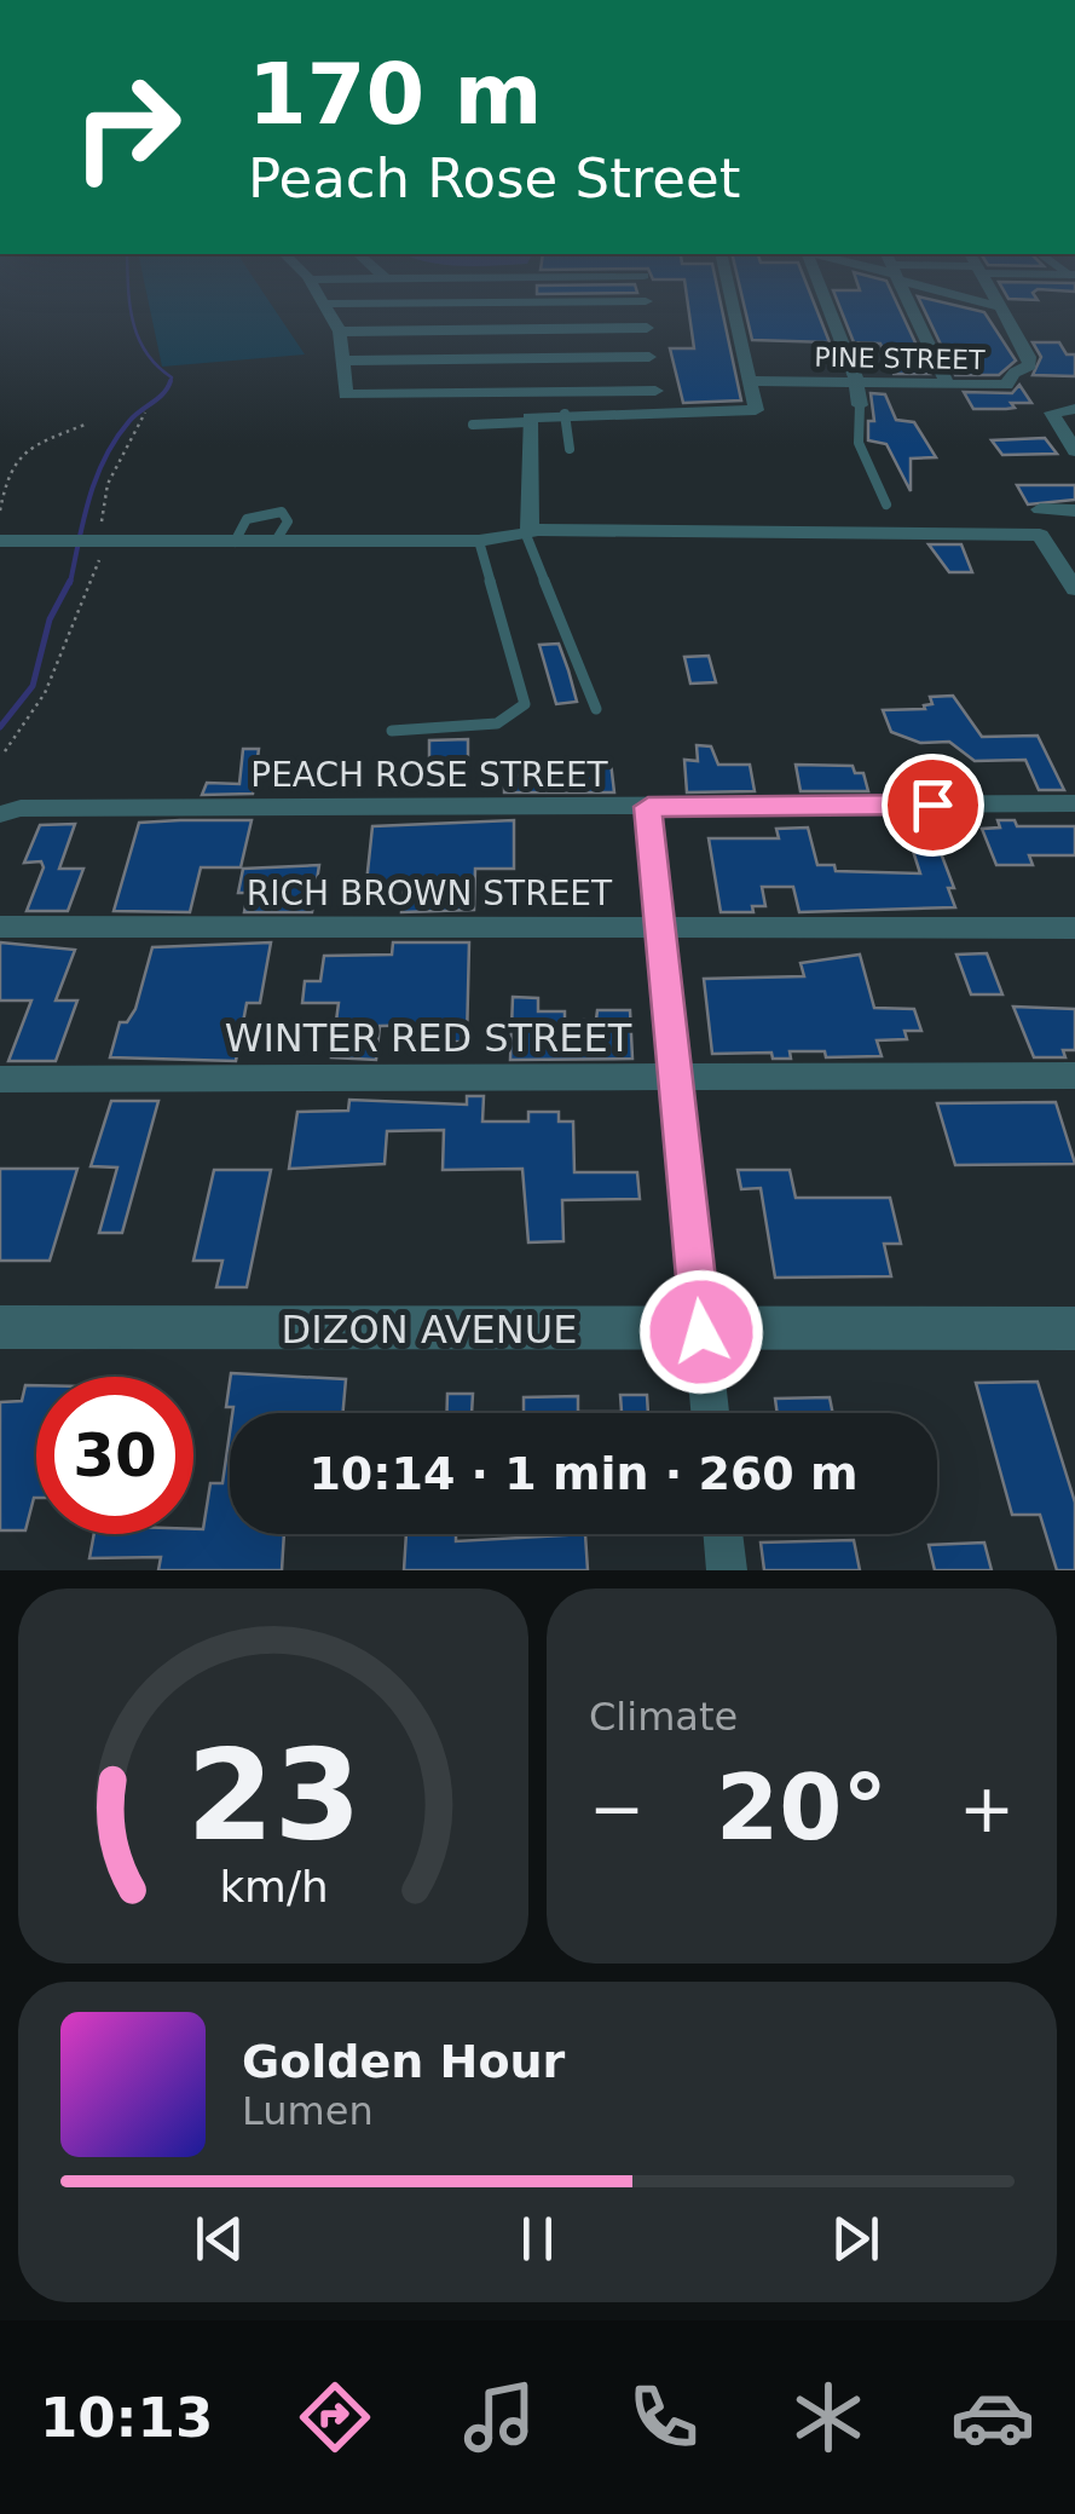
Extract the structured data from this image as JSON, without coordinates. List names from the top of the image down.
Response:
{
  "streets": {
    "street": [
      "PINE STREET",
      "PEACH ROSE STREET",
      "RICH BROWN STREET",
      "WINTER RED STREET",
      "DIZON AVENUE"
    ]
  },
  "page": {
    "turn": ["170 m", "Peach Rose Street"],
    "limit": "30",
    "trip": "10:14 · 1 min · 260 m",
    "tile": "Climate",
    "heat": ["−", "20°", "+"],
    "song": ["Golden Hour", "Lumen"],
    "tabs": "10:13",
    "gauge": ["23", "km/h"]
  }
}
